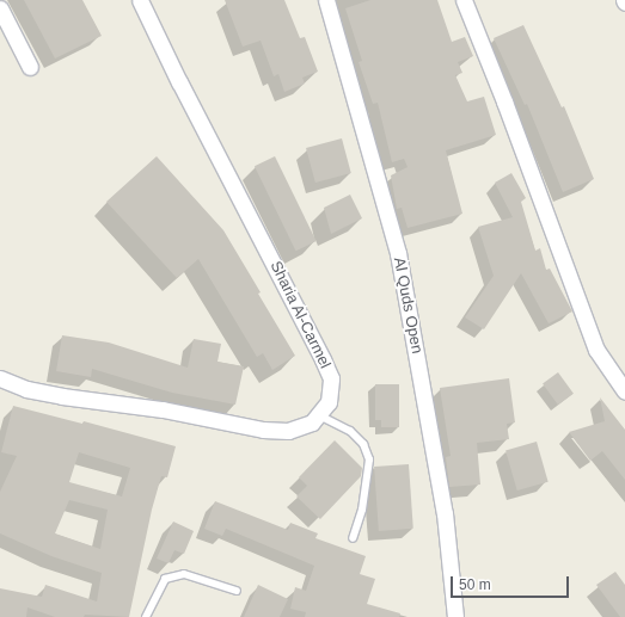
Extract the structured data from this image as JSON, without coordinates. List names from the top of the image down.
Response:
{
  "streets": {
    "street": ["Al Quds Open", "Sharia Al-Carmel"]
  },
  "scale_bar": "50 m"
}
